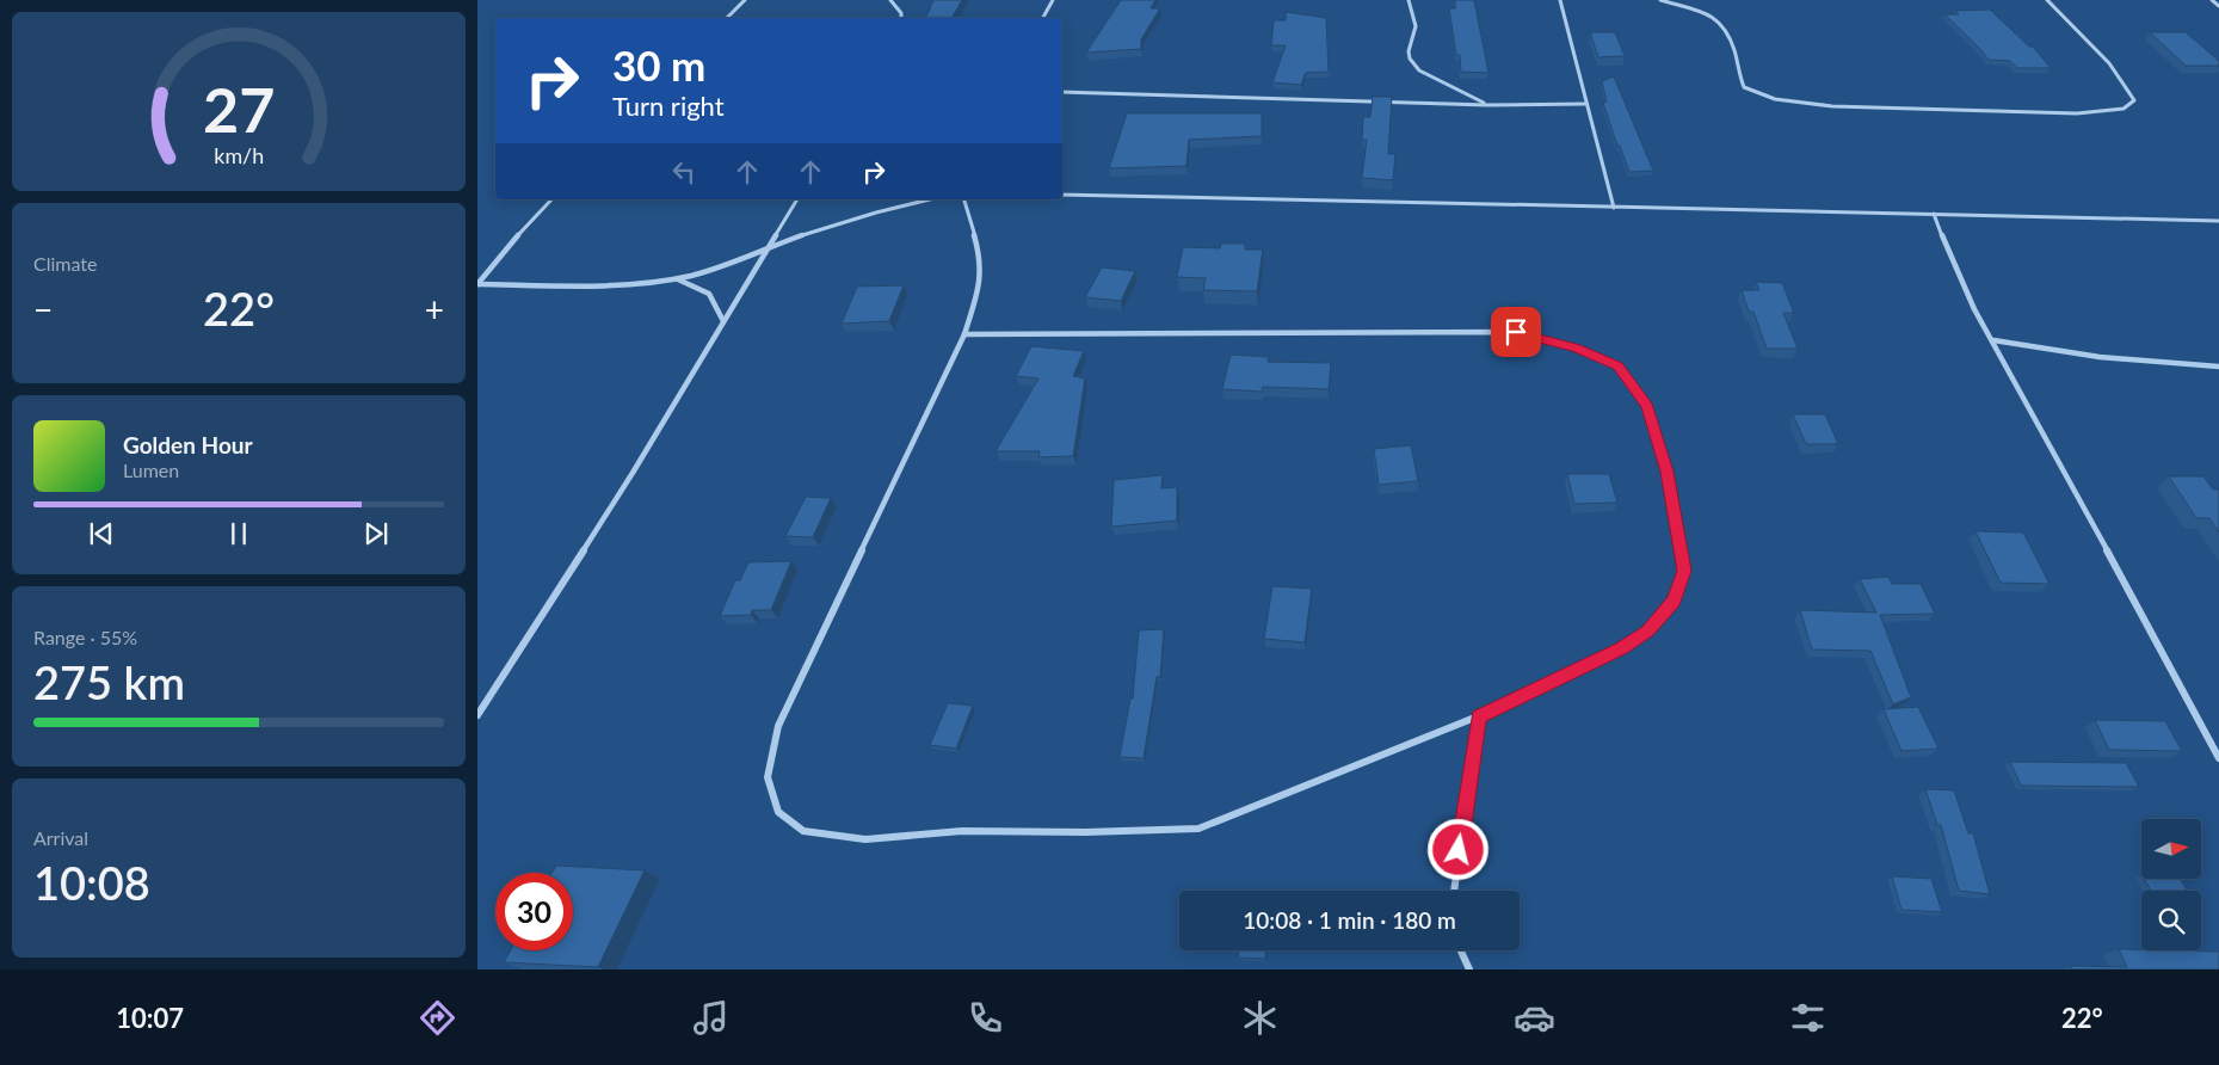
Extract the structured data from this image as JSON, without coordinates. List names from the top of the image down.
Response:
{
  "north": "right",
  "page": {
    "turn": ["30 m", "Turn right"],
    "tile": [
      "Climate",
      ["Range · 55%", "275 km"],
      ["Arrival", "10:08"]
    ],
    "heat": ["−", "22°", "+"],
    "song": ["Golden Hour", "Lumen"],
    "limit": "30",
    "trip": "10:08 · 1 min · 180 m",
    "tabs": ["10:07", "22°"],
    "gauge": ["27", "km/h"]
  }
}
